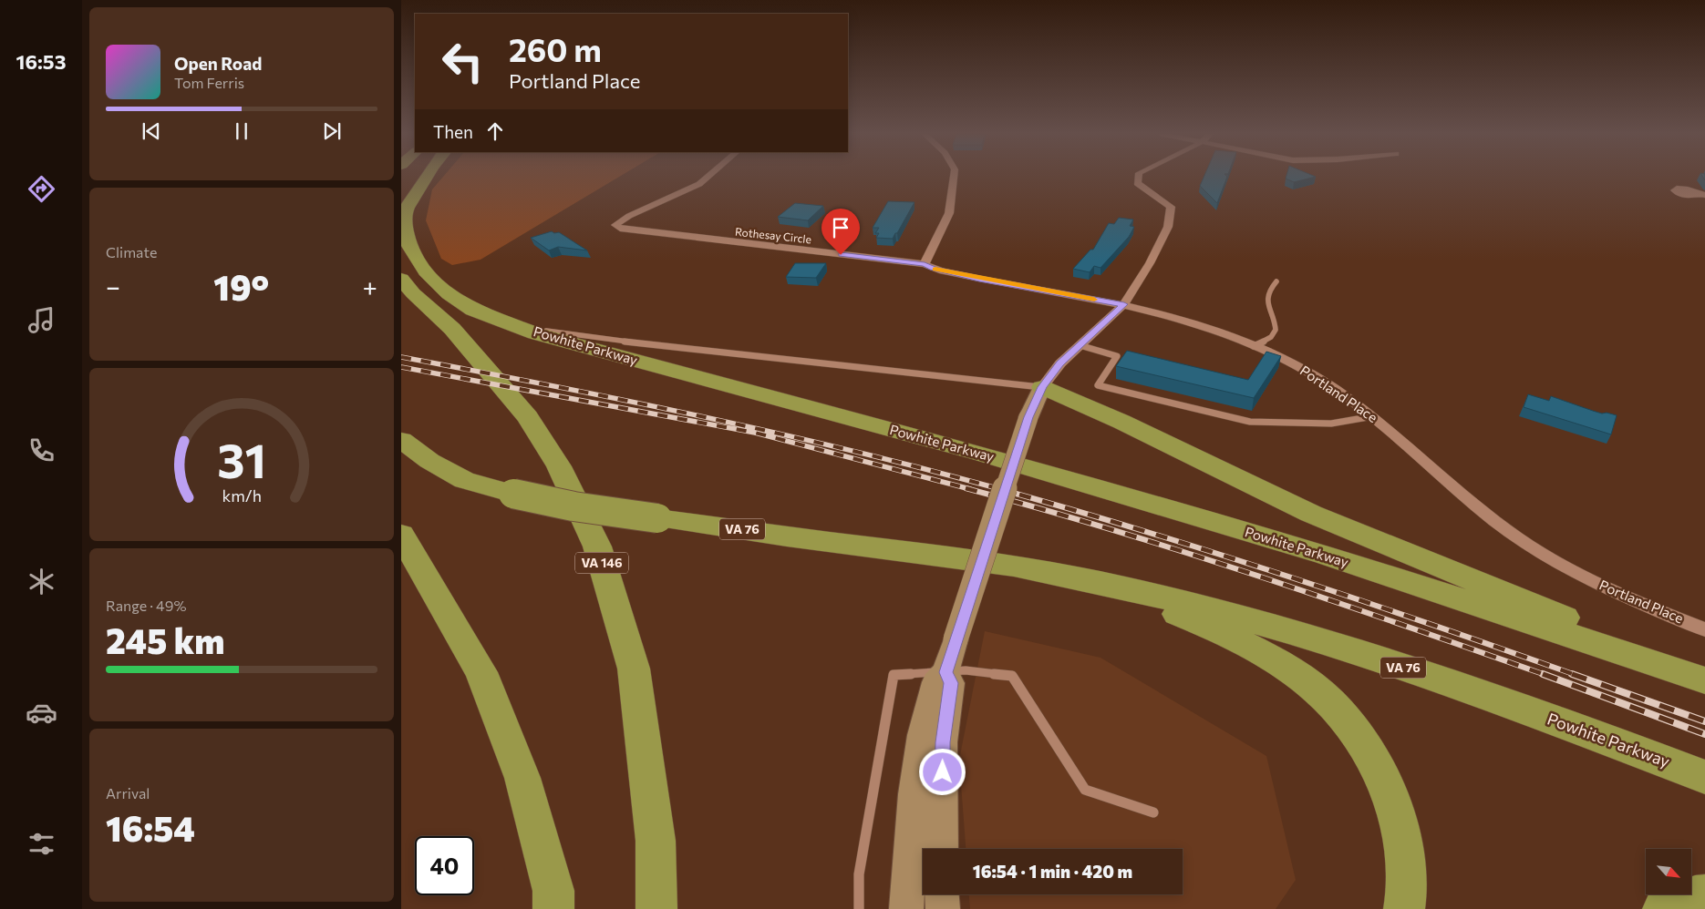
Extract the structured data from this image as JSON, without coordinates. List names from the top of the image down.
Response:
{
  "streets": {
    "highway": ["Powhite Parkway", "VA 76", "VA 146"],
    "street": ["Rothesay Circle", "Portland Place"]
  },
  "crossings": [
    ["Rothesay Circle", "Portland Place"]
  ],
  "north": "bottom right",
  "page": {
    "tabs": "16:53",
    "turn": ["260 m", "Portland Place"],
    "song": ["Open Road", "Tom Ferris"],
    "then": "Then",
    "tile": [
      "Climate",
      ["Range · 49%", "245 km"],
      ["Arrival", "16:54"]
    ],
    "heat": ["−", "19°", "+"],
    "limit": "40",
    "trip": "16:54 · 1 min · 420 m",
    "gauge": ["31", "km/h"]
  }
}
